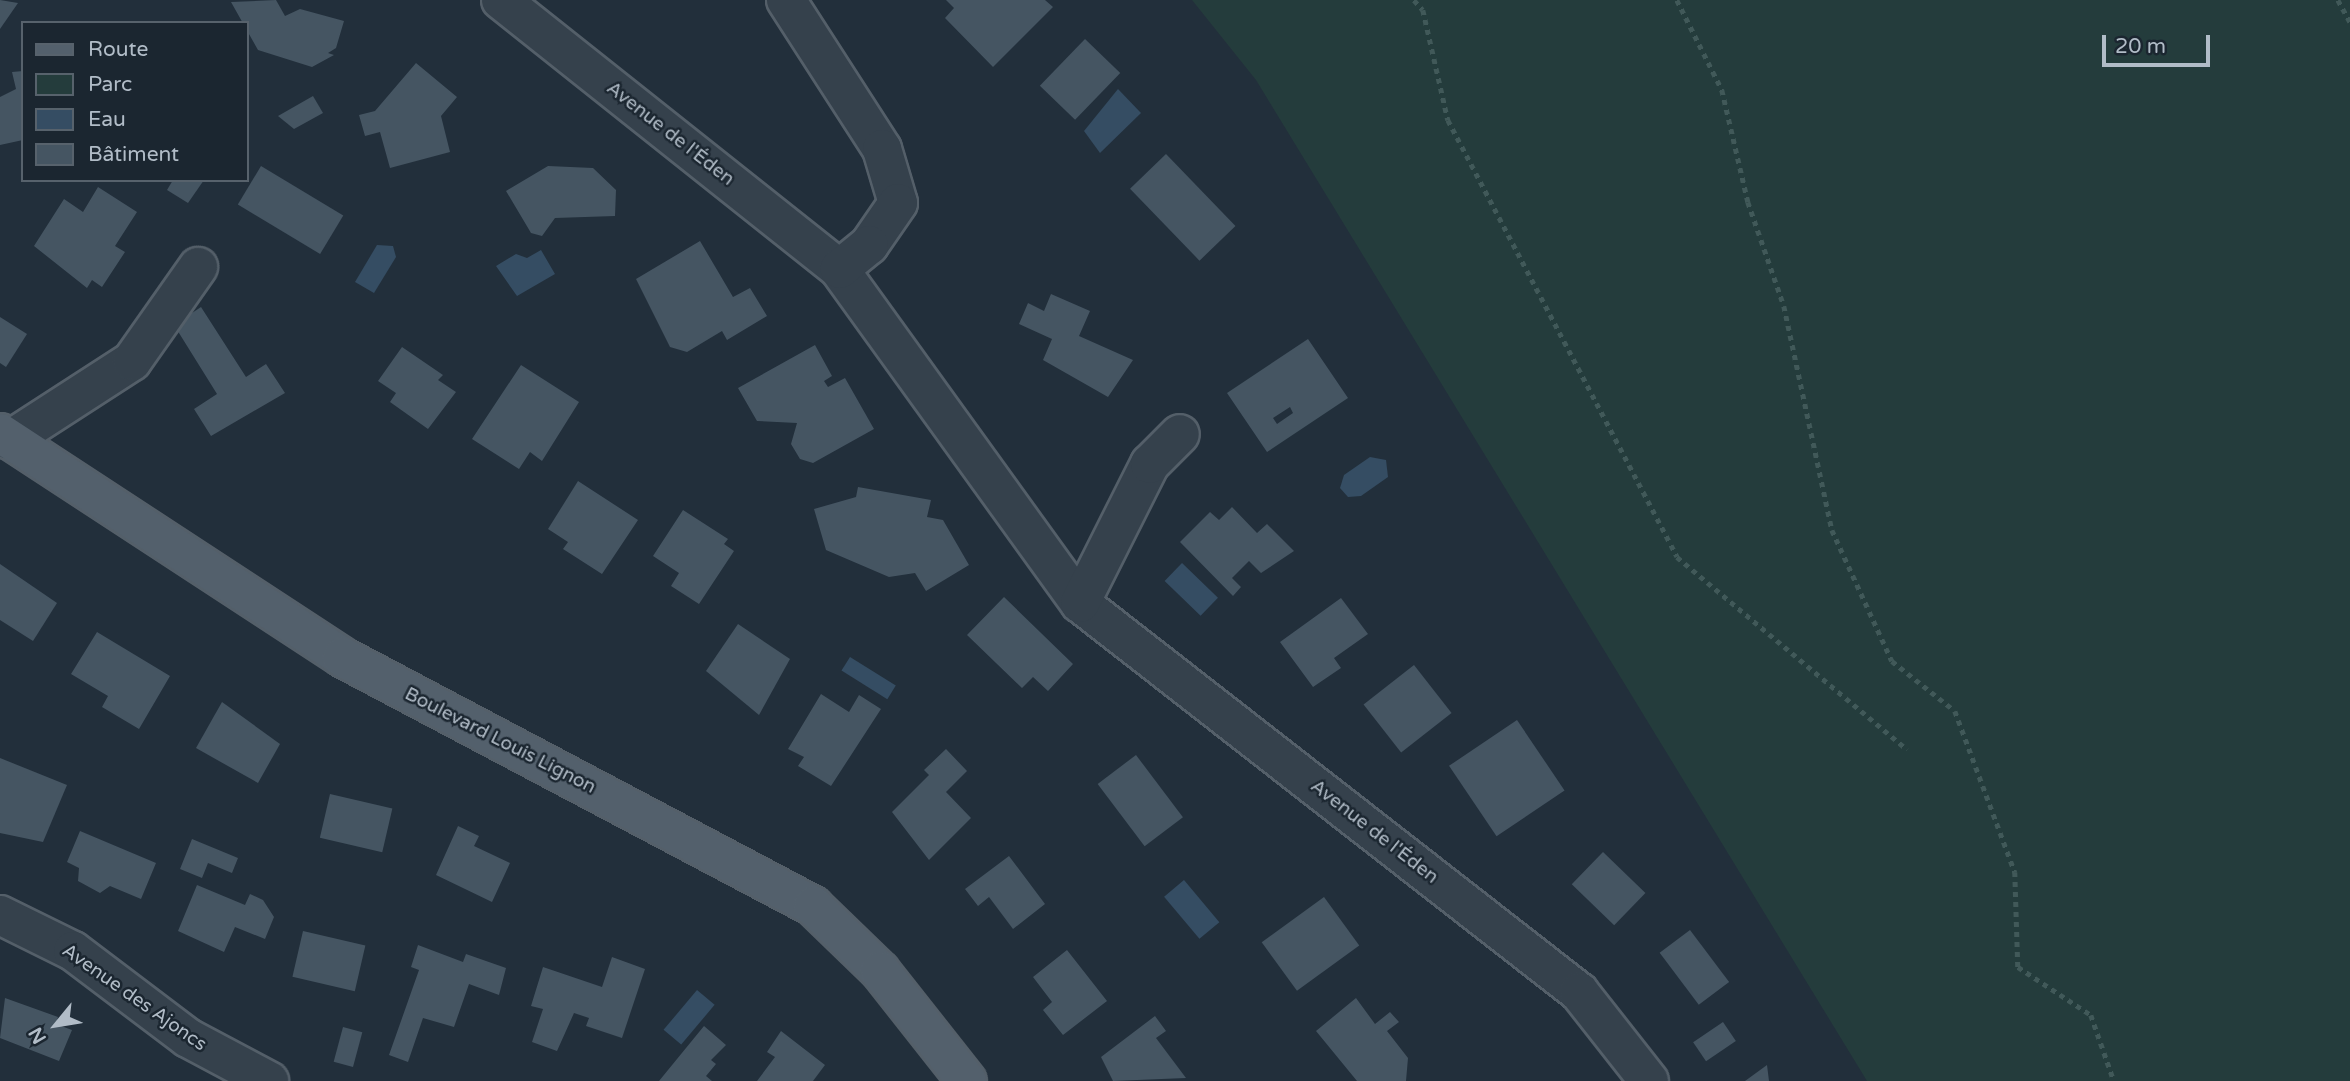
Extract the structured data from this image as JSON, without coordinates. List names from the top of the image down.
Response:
{
  "streets": {
    "main road": ["Boulevard Louis Lignon"],
    "street": ["Avenue de l'Éden", "Avenue des Ajoncs"]
  },
  "legend": [
    "Route",
    "Parc",
    "Eau",
    "Bâtiment"
  ],
  "scale_bar": "20 m",
  "north": "bottom left"
}
